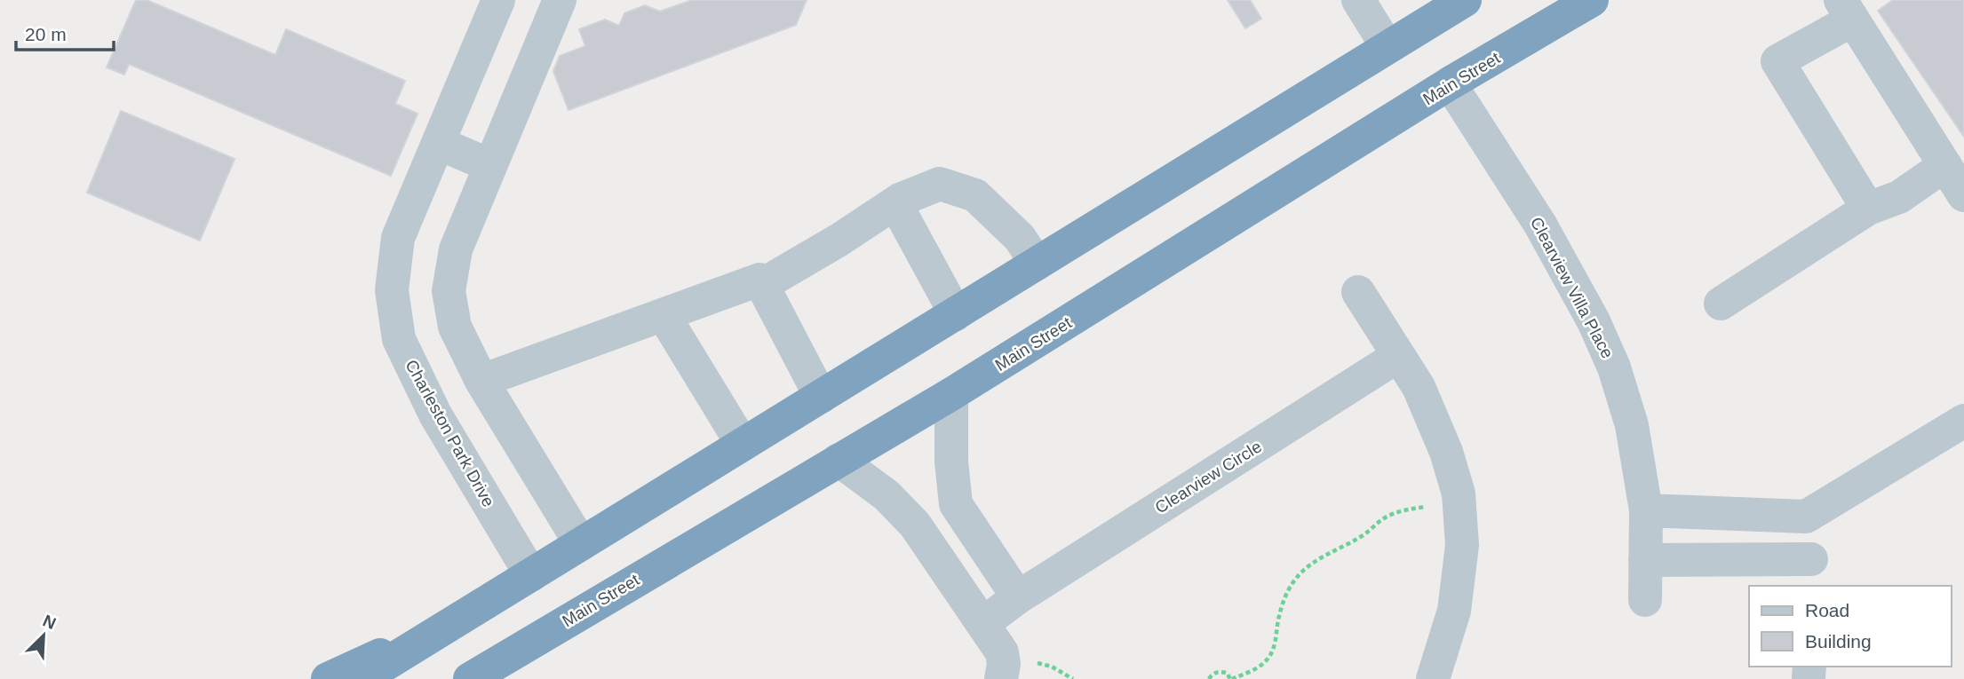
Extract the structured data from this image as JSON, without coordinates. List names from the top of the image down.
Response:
{
  "streets": {
    "highway": ["Main Street"],
    "street": ["Clearview Villa Place", "Charleston Park Drive", "Clearview Circle"]
  },
  "crossings": [
    ["Main Street", "Clearview Villa Place"]
  ],
  "legend": ["Road", "Building"],
  "scale_bar": "20 m",
  "north": "top right"
}
